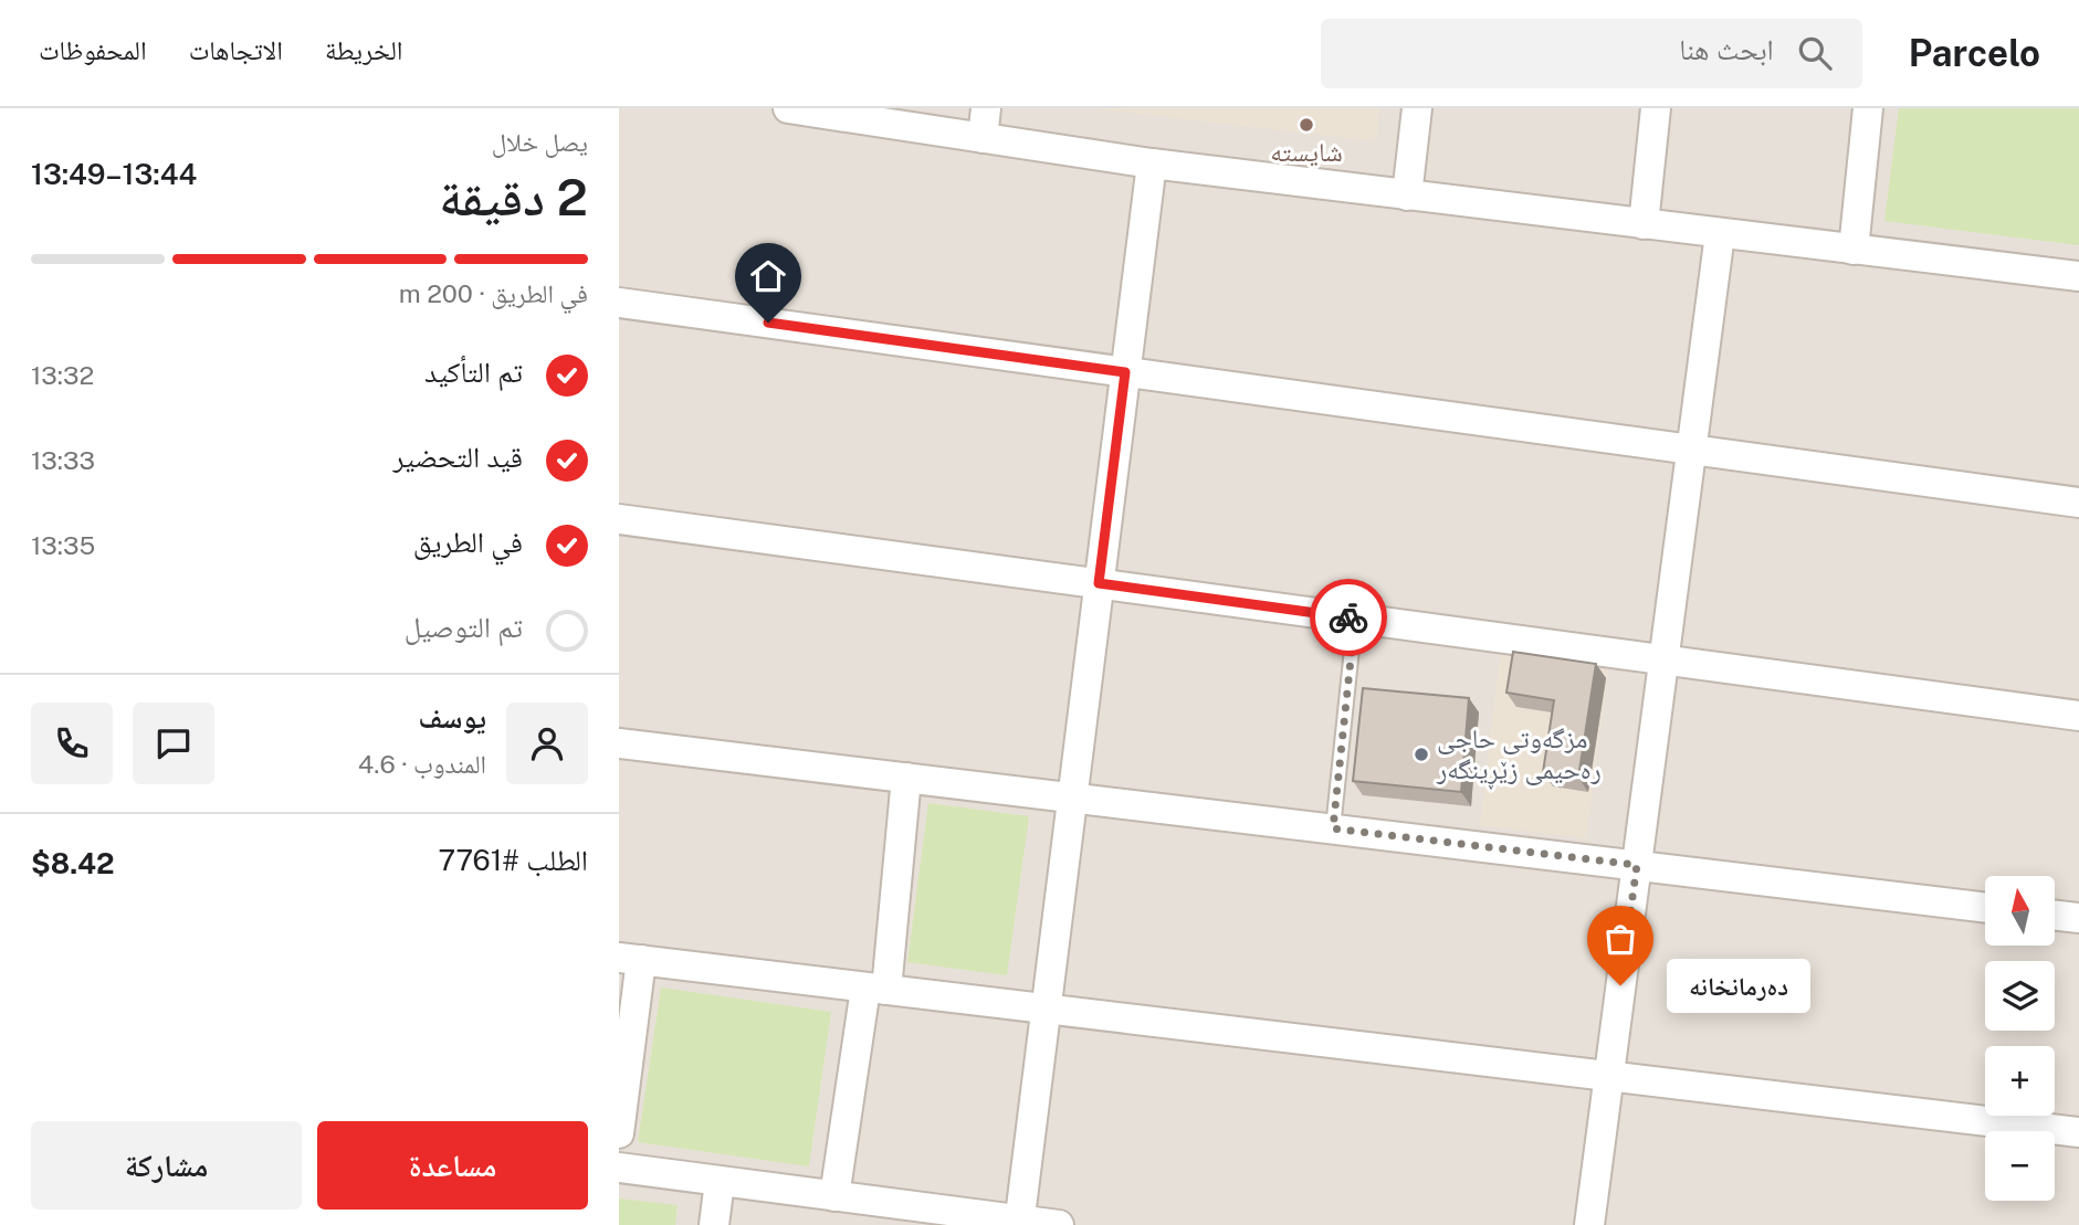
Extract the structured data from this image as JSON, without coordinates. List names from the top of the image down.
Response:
{
  "places": ["شایستە", "مزگەوتی حاجی رەحیمی زێڕینگەر", "دەرمانخانە"],
  "north": "top",
  "page": {
    "header": "Parcelo",
    "search": "ابحث هنا",
    "nav": ["الخريطة", "الاتجاهات", "المحفوظات"],
    "heading": ["2 دقيقة", "يصل خلال", "13:44–13:49"],
    "panel": [
      "يوسف",
      "المندوب · 4.6",
      "الطلب #7761",
      "$8.42"
    ],
    "bar": "في الطريق · 200 m",
    "list": [
      ["تم التأكيد", "13:32"],
      ["قيد التحضير", "13:33"],
      ["في الطريق", "13:35"],
      "تم التوصيل"
    ],
    "map_buttons": ["+", "−"],
    "bubble": "دەرمانخانە",
    "buttons": ["مساعدة", "مشاركة"]
  }
}
